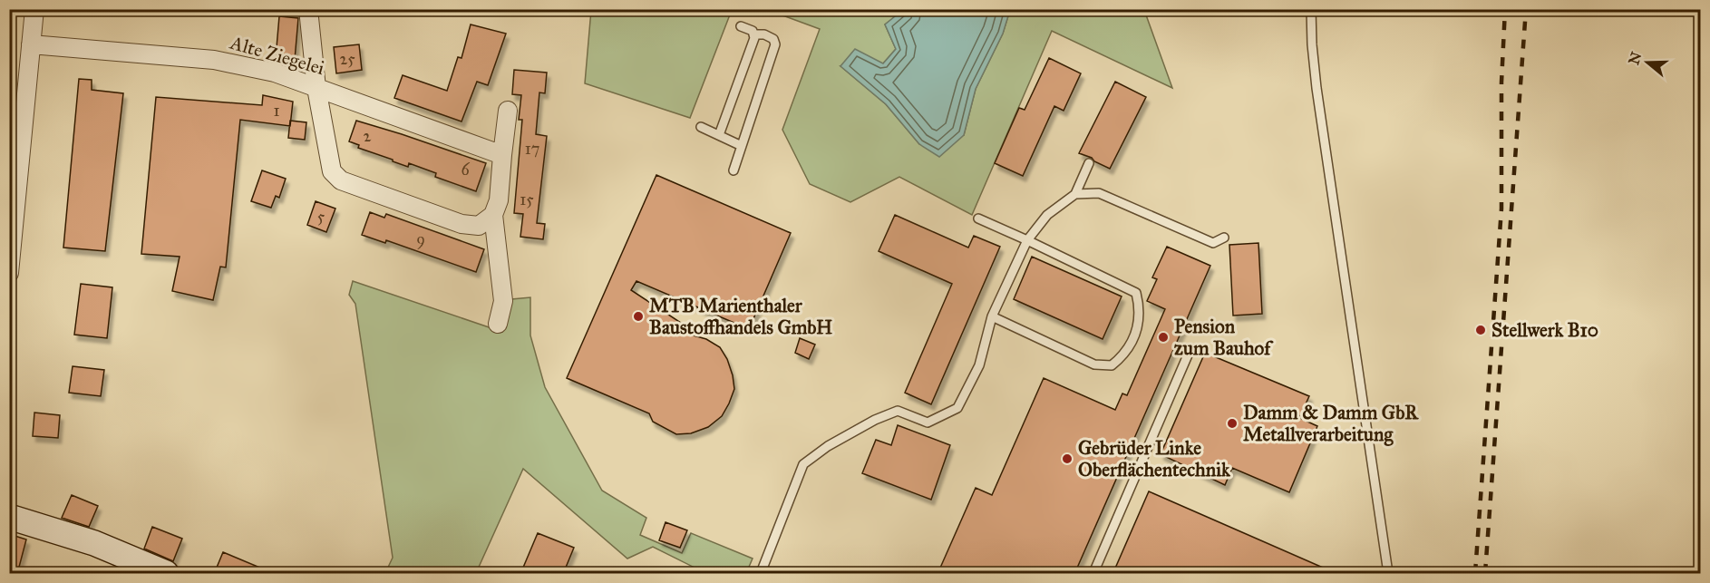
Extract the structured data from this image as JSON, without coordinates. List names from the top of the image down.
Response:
{
  "streets": {
    "street": ["Alte Ziegelei"]
  },
  "places": [
    "MTB Marienthaler Baustoffhandels GmbH",
    "Stellwerk B10",
    "Pension zum Bauhof",
    "Damm & Damm GbR Metallverarbeitung",
    "Gebrüder Linke Oberflächentechnik"
  ],
  "house_numbers": [
    "25",
    "1",
    "2",
    "17",
    "6",
    "15",
    "5",
    "9"
  ],
  "north": "left"
}
